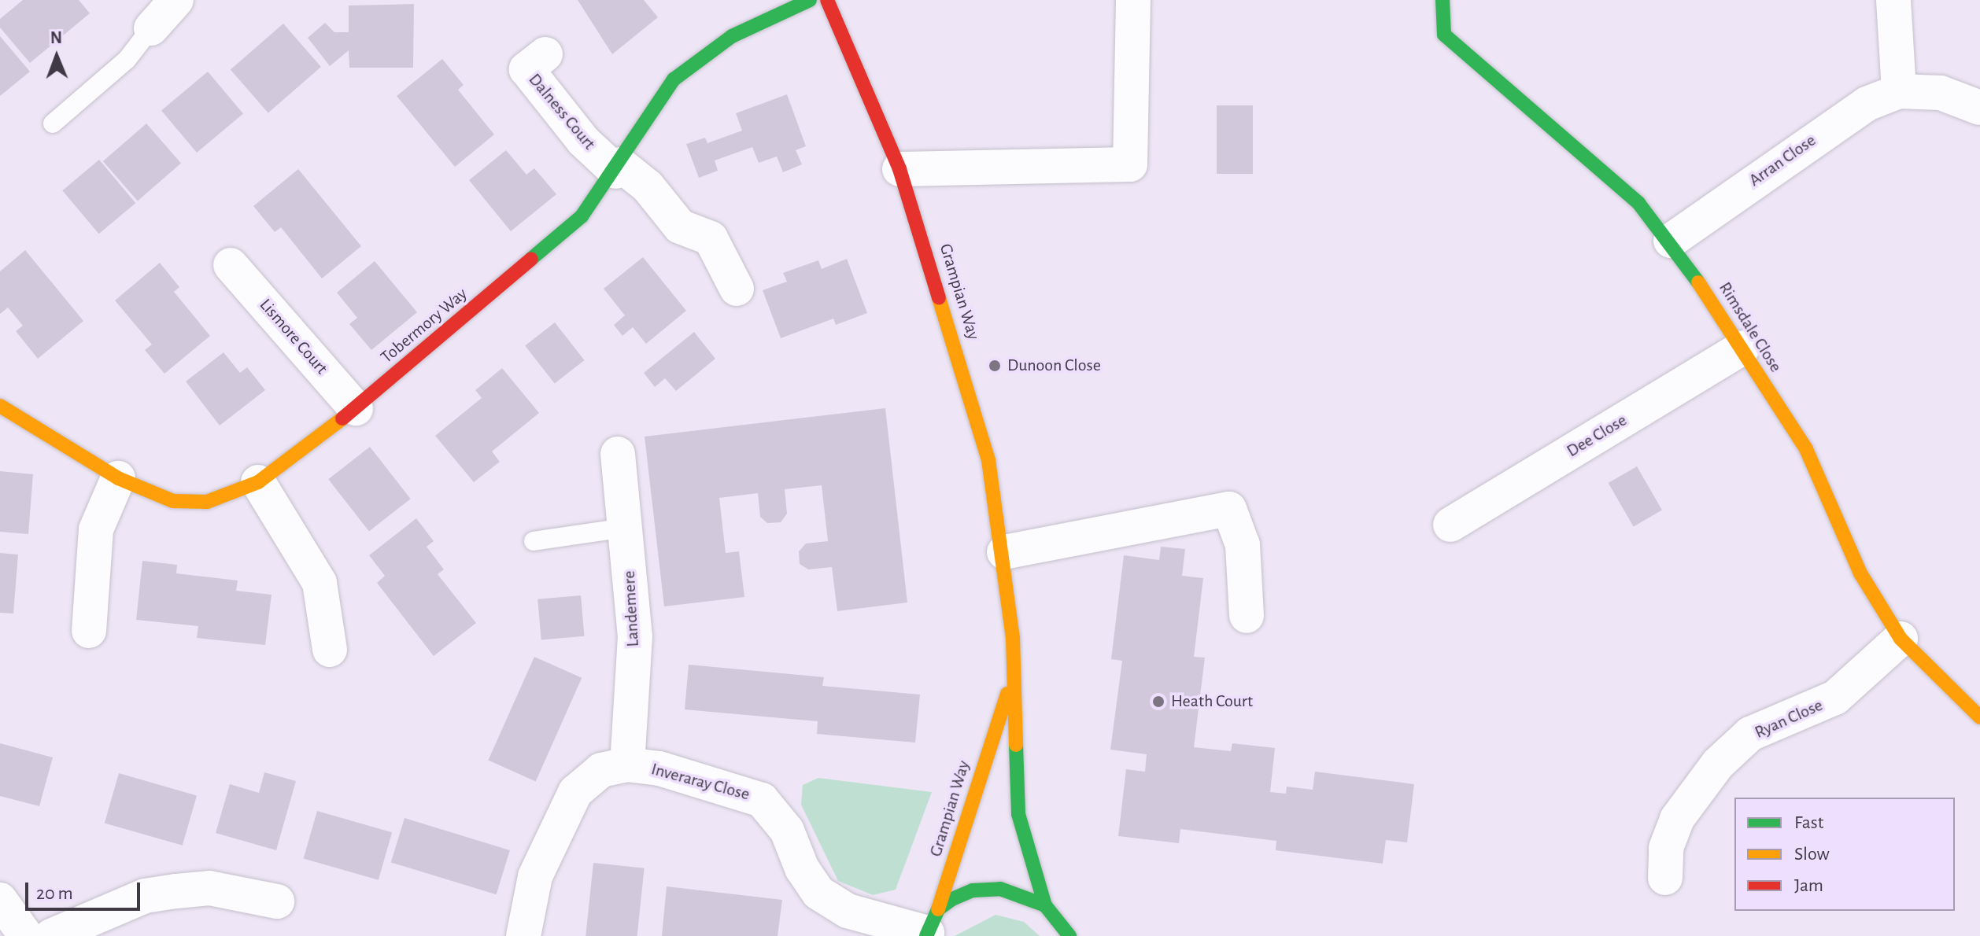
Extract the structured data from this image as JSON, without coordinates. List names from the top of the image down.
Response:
{
  "streets": {
    "street": [
      "Dalness Court",
      "Arran Close",
      "Grampian Way",
      "Tobermory Way",
      "Rimsdale Close",
      "Lismore Court",
      "Dee Close",
      "Landemere",
      "Ryan Close",
      "Inveraray Close"
    ]
  },
  "crossings": [
    ["Dalness Court", "Tobermory Way"],
    ["Arran Close", "Rimsdale Close"],
    ["Grampian Way", "Inveraray Close"],
    ["Tobermory Way", "Lismore Court"],
    ["Rimsdale Close", "Dee Close"],
    ["Rimsdale Close", "Ryan Close"],
    ["Landemere", "Inveraray Close"]
  ],
  "places": ["Dunoon Close", "Heath Court"],
  "legend": ["Fast", "Slow", "Jam"],
  "scale_bar": "20 m",
  "north": "top"
}
